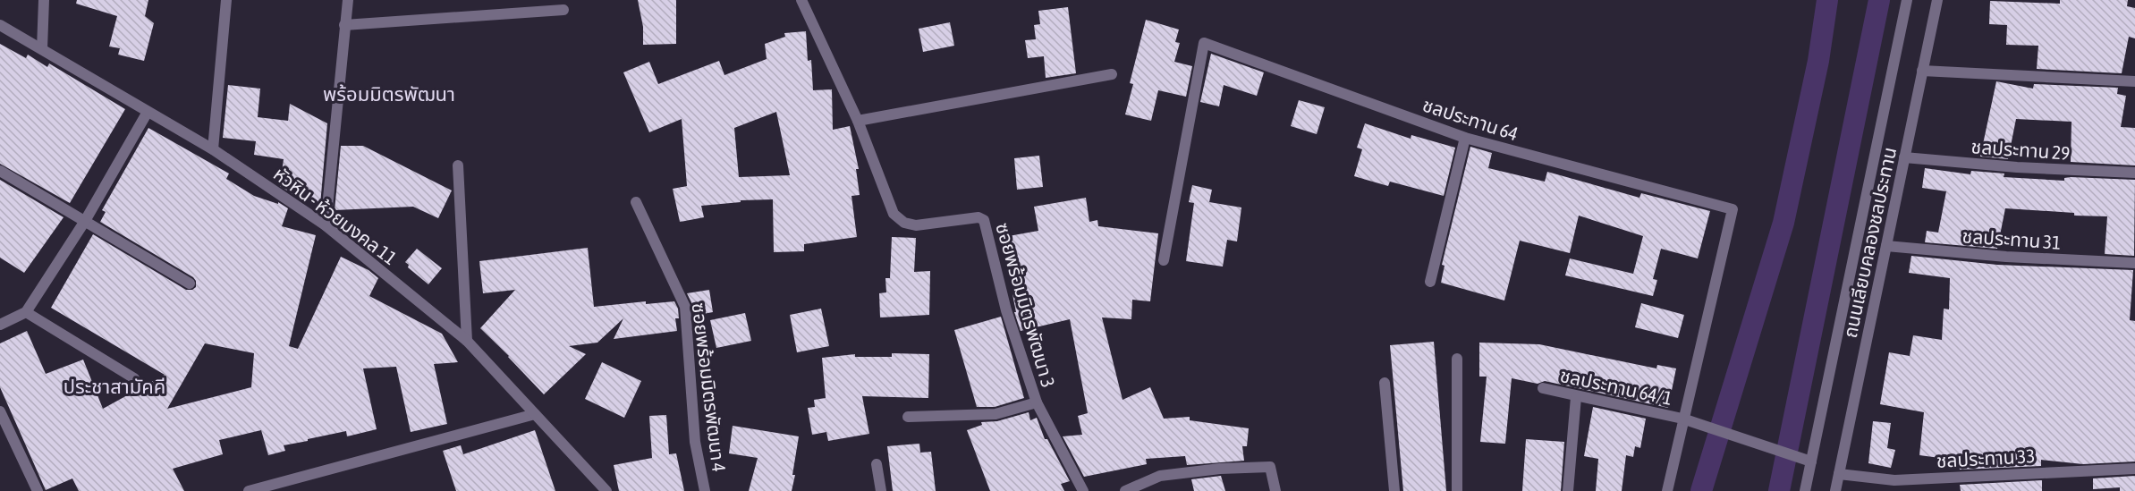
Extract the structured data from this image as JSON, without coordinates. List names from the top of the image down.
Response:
{
  "streets": {
    "street": [
      "ชลประทาน 64",
      "ชลประทาน 29",
      "หัวหิน - ห้วยมงคล 11",
      "ชลประทาน 31",
      "ถนนเลียบคลองชลประทาน",
      "ซอยพร้อมมิตรพัฒนา 3",
      "ชลประทาน 64/1",
      "ซอยพร้อมมิตรพัฒนา 4",
      "ชลประทาน 33"
    ]
  },
  "crossings": [
    ["ชลประทาน 64", "ชลประทาน 64/1"],
    ["ชลประทาน 29", "ถนนเลียบคลองชลประทาน"],
    ["ชลประทาน 31", "ถนนเลียบคลองชลประทาน"],
    ["ถนนเลียบคลองชลประทาน", "ชลประทาน 64/1"],
    ["ถนนเลียบคลองชลประทาน", "ชลประทาน 33"]
  ],
  "districts": ["พร้อมมิตรพัฒนา", "ประชาสามัคคี"]
}
